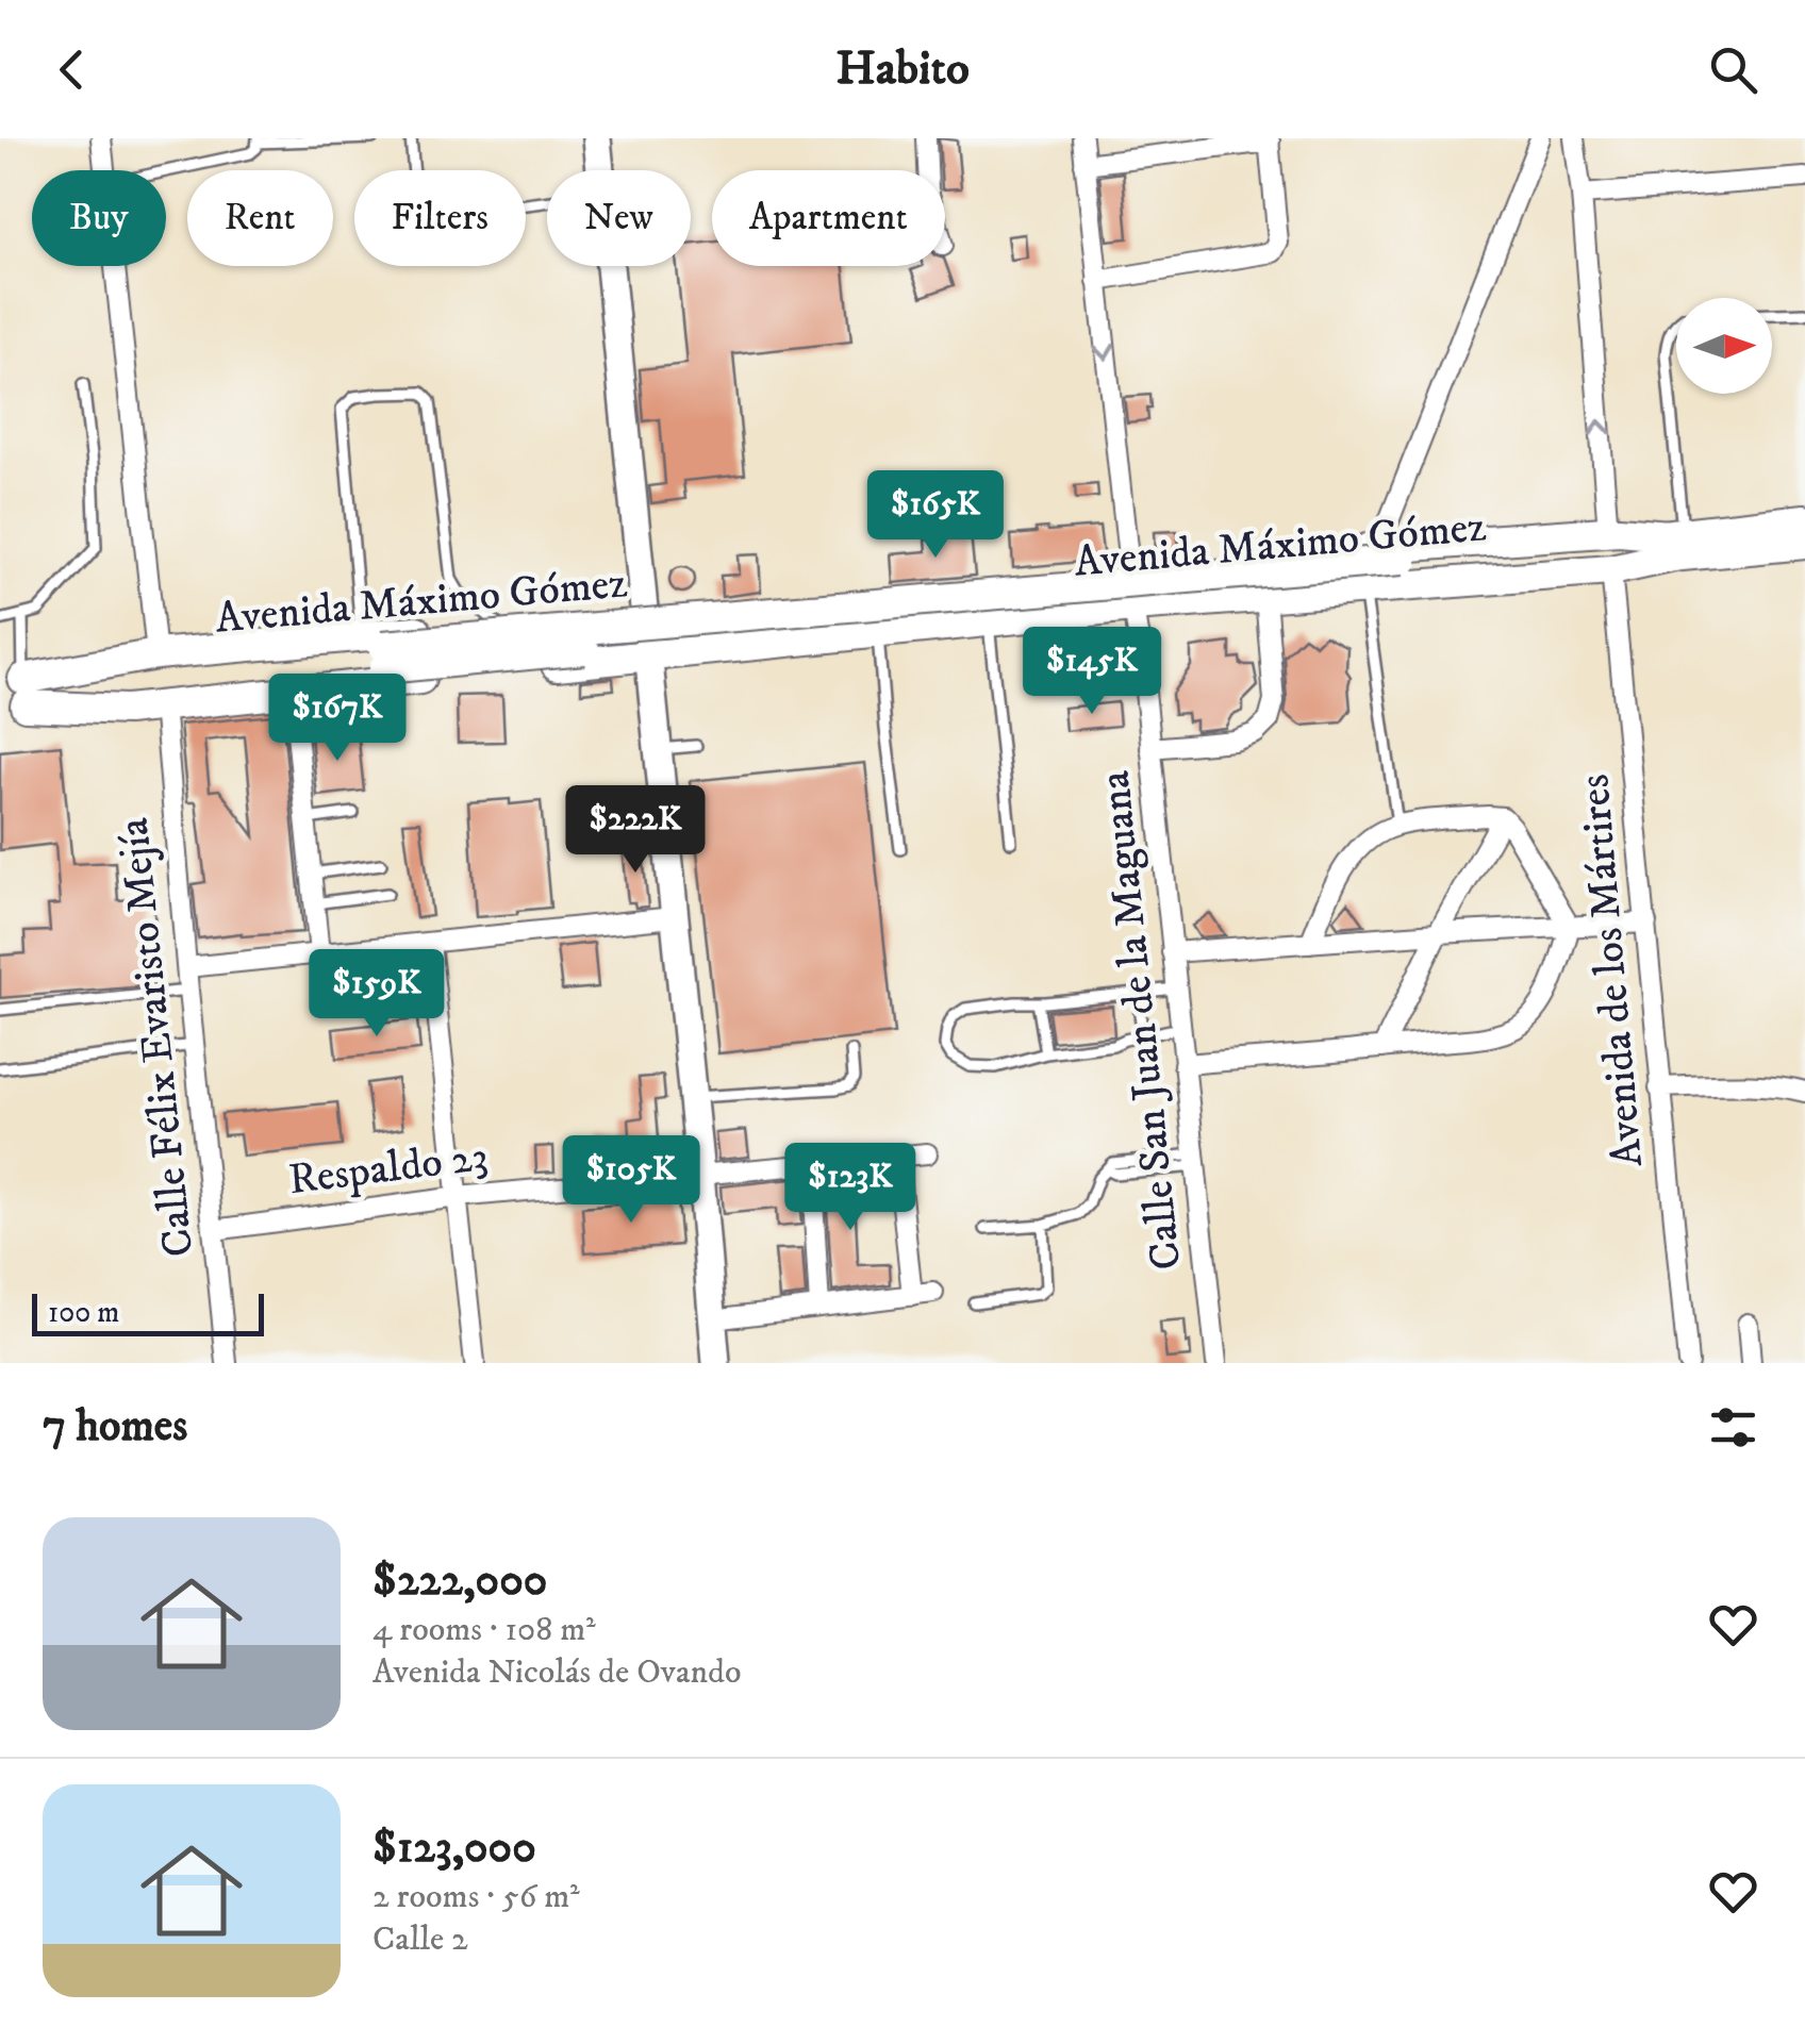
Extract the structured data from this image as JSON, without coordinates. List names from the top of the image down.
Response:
{
  "streets": {
    "main road": ["Avenida Máximo Gómez"],
    "street": [
      "Avenida de los Mártires",
      "Calle San Juan de la Maguana",
      "Calle Félix Evaristo Mejía",
      "Respaldo 23"
    ]
  },
  "crossings": [
    ["Calle Félix Evaristo Mejía", "Respaldo 23"]
  ],
  "scale_bar": "100 m",
  "north": "right",
  "page": {
    "header": "Habito",
    "chip": [
      "Buy",
      "Rent",
      "Filters",
      "New",
      "Apartment"
    ],
    "price": [
      "$165K",
      "$145K",
      "$167K",
      "$222K",
      "$159K",
      "$105K",
      "$123K"
    ],
    "scale": "100 m",
    "heading": "7 homes",
    "list": [
      {
        "name": "$222,000",
        "note": "4 rooms · 108 m² · Avenida Nicolás de Ovando"
      },
      {
        "name": "$123,000",
        "note": "2 rooms · 56 m² · Calle 2"
      }
    ]
  }
}
